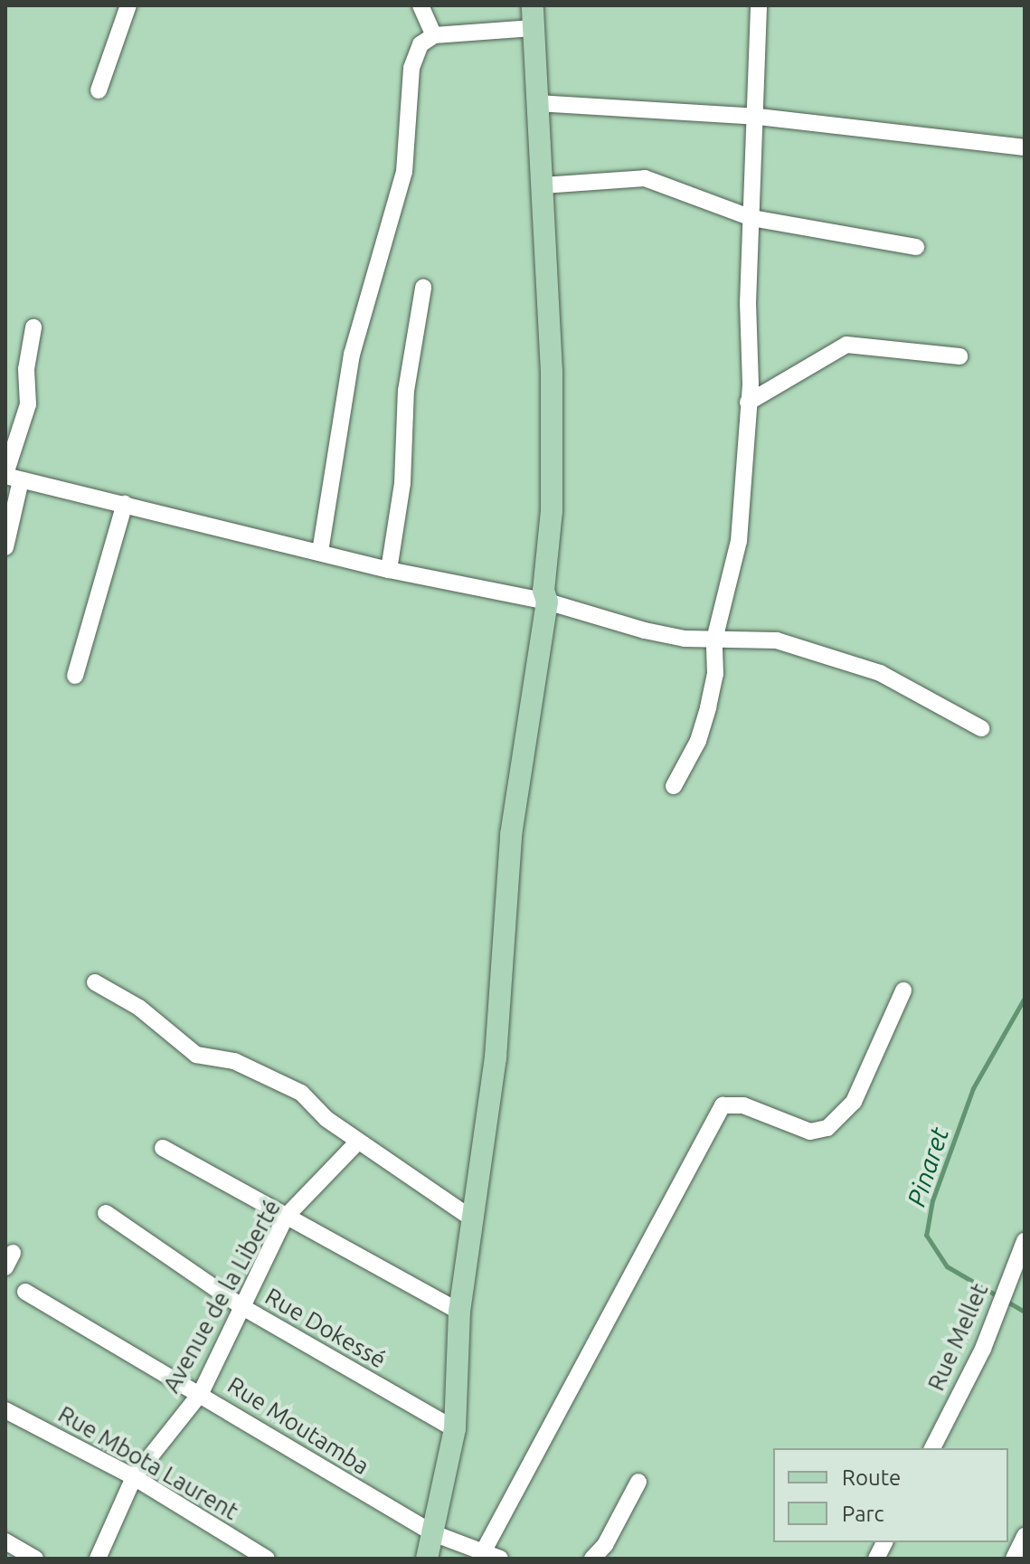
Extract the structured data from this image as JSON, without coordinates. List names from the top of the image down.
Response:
{
  "streets": {
    "street": [
      "Avenue de la Liberté",
      "Rue Dokessé",
      "Rue Mellet",
      "Rue Moutamba",
      "Rue Mbota Laurent"
    ]
  },
  "crossings": [
    ["Avenue de la Liberté", "Rue Dokessé"],
    ["Avenue de la Liberté", "Rue Moutamba"],
    ["Avenue de la Liberté", "Rue Mbota Laurent"]
  ],
  "water": ["Pinaret"],
  "legend": ["Route", "Parc"]
}
